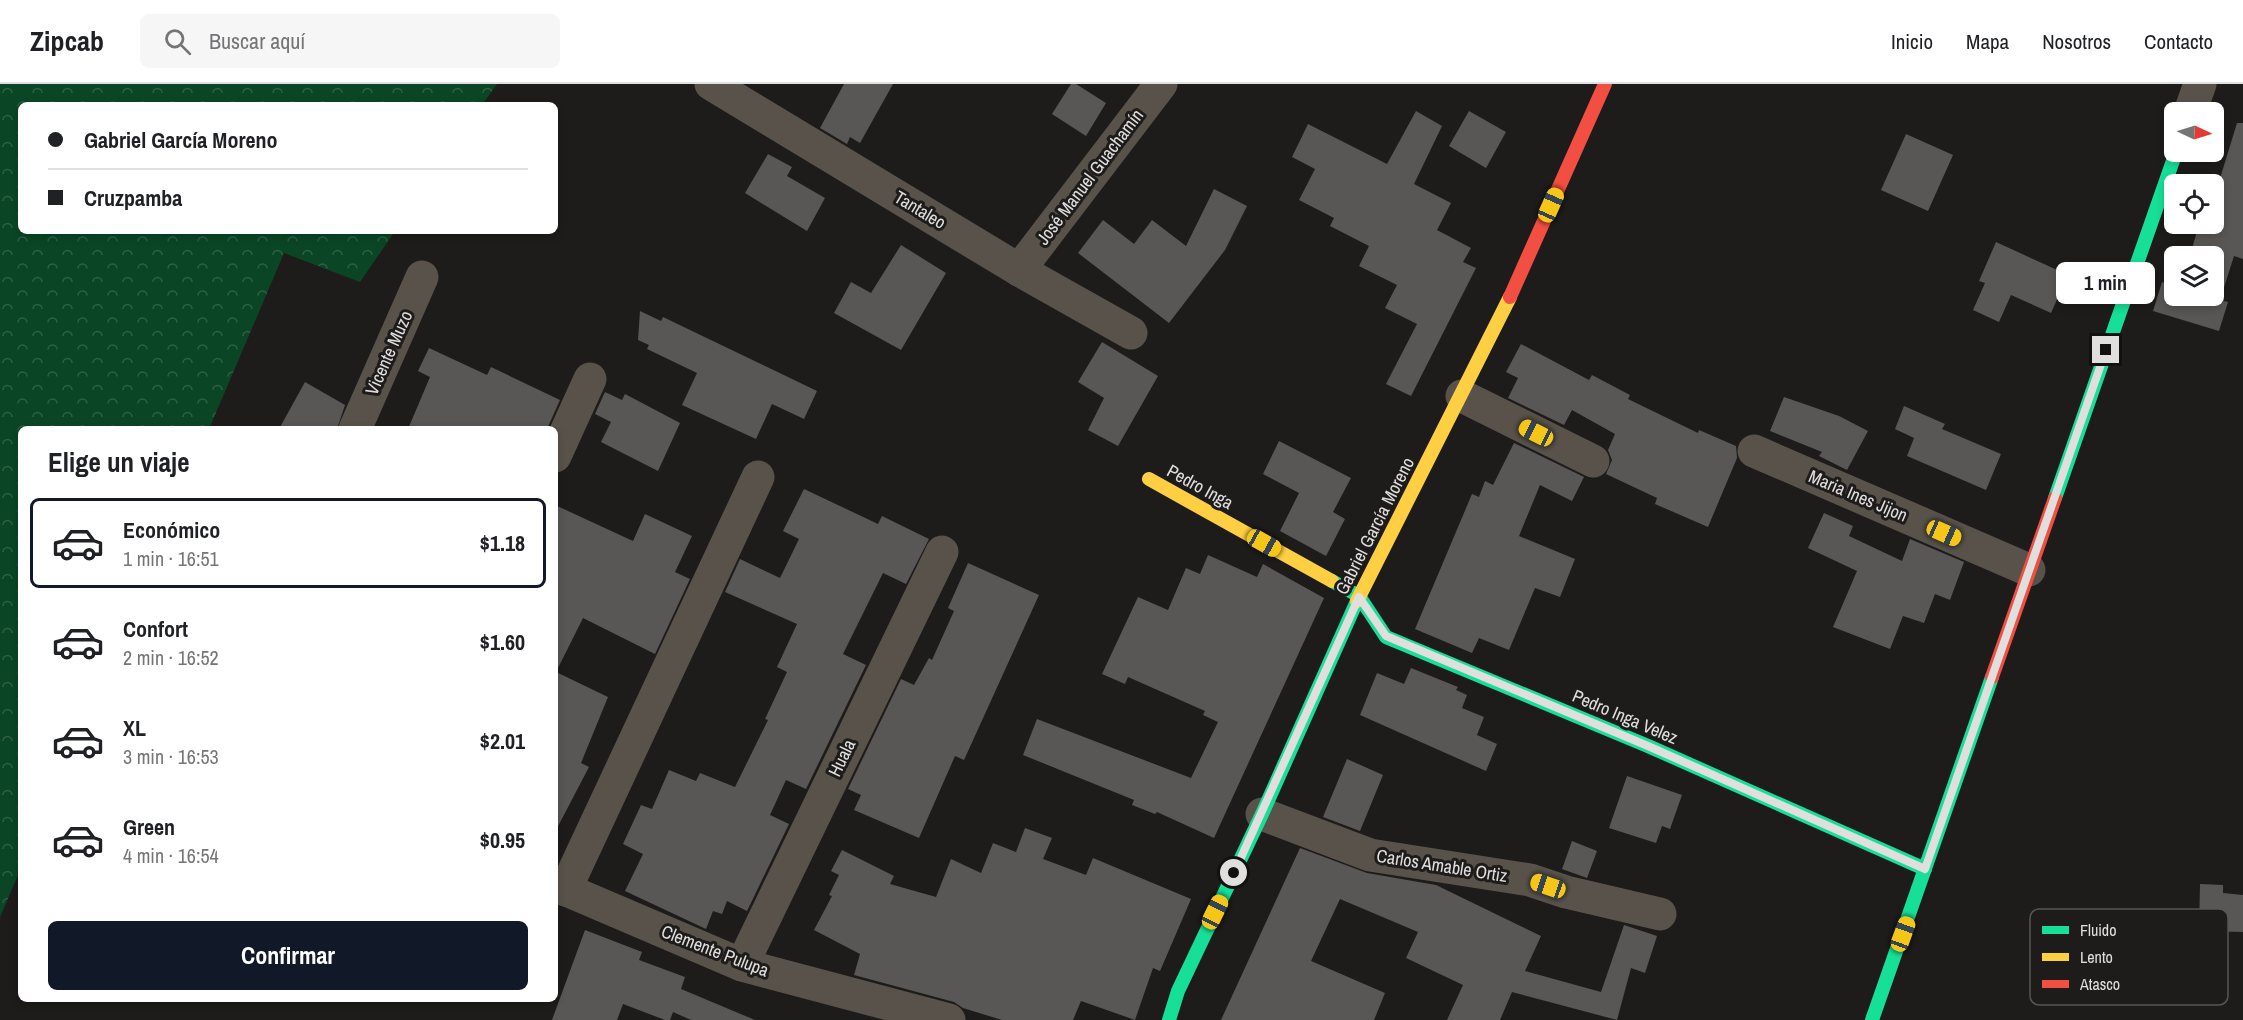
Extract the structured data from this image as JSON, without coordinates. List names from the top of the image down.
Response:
{
  "streets": {
    "street": [
      "José Manuel Guachamín",
      "Tantaleo",
      "Vicente Muzo",
      "Pedro Inga",
      "Maria Ines Jijon",
      "Gabriel García Moreno",
      "Pedro Inga Velez",
      "Huala",
      "Carlos Amable Ortiz",
      "Clemente Pulupa"
    ]
  },
  "crossings": [
    ["José Manuel Guachamín", "Tantaleo"],
    ["Pedro Inga", "Gabriel García Moreno"],
    ["Pedro Inga", "Pedro Inga Velez"],
    ["Gabriel García Moreno", "Pedro Inga Velez"],
    ["Gabriel García Moreno", "Carlos Amable Ortiz"],
    ["Huala", "Clemente Pulupa"]
  ],
  "legend": ["Fluido", "Lento", "Atasco"],
  "north": "right",
  "page": {
    "header": "Zipcab",
    "search": "Buscar aquí",
    "nav": [
      "Inicio",
      "Mapa",
      "Nosotros",
      "Contacto"
    ],
    "banner": ["Gabriel García Moreno", "Cruzpamba"],
    "bubble": "1 min",
    "heading": "Elige un viaje",
    "list": [
      {
        "name": "Económico",
        "note": "1 min · 16:51",
        "value": "$1.18"
      },
      {
        "name": "Confort",
        "note": "2 min · 16:52",
        "value": "$1.60"
      },
      {
        "name": "XL",
        "note": "3 min · 16:53",
        "value": "$2.01"
      },
      {
        "name": "Green",
        "note": "4 min · 16:54",
        "value": "$0.95"
      }
    ],
    "buttons": "Confirmar"
  }
}
